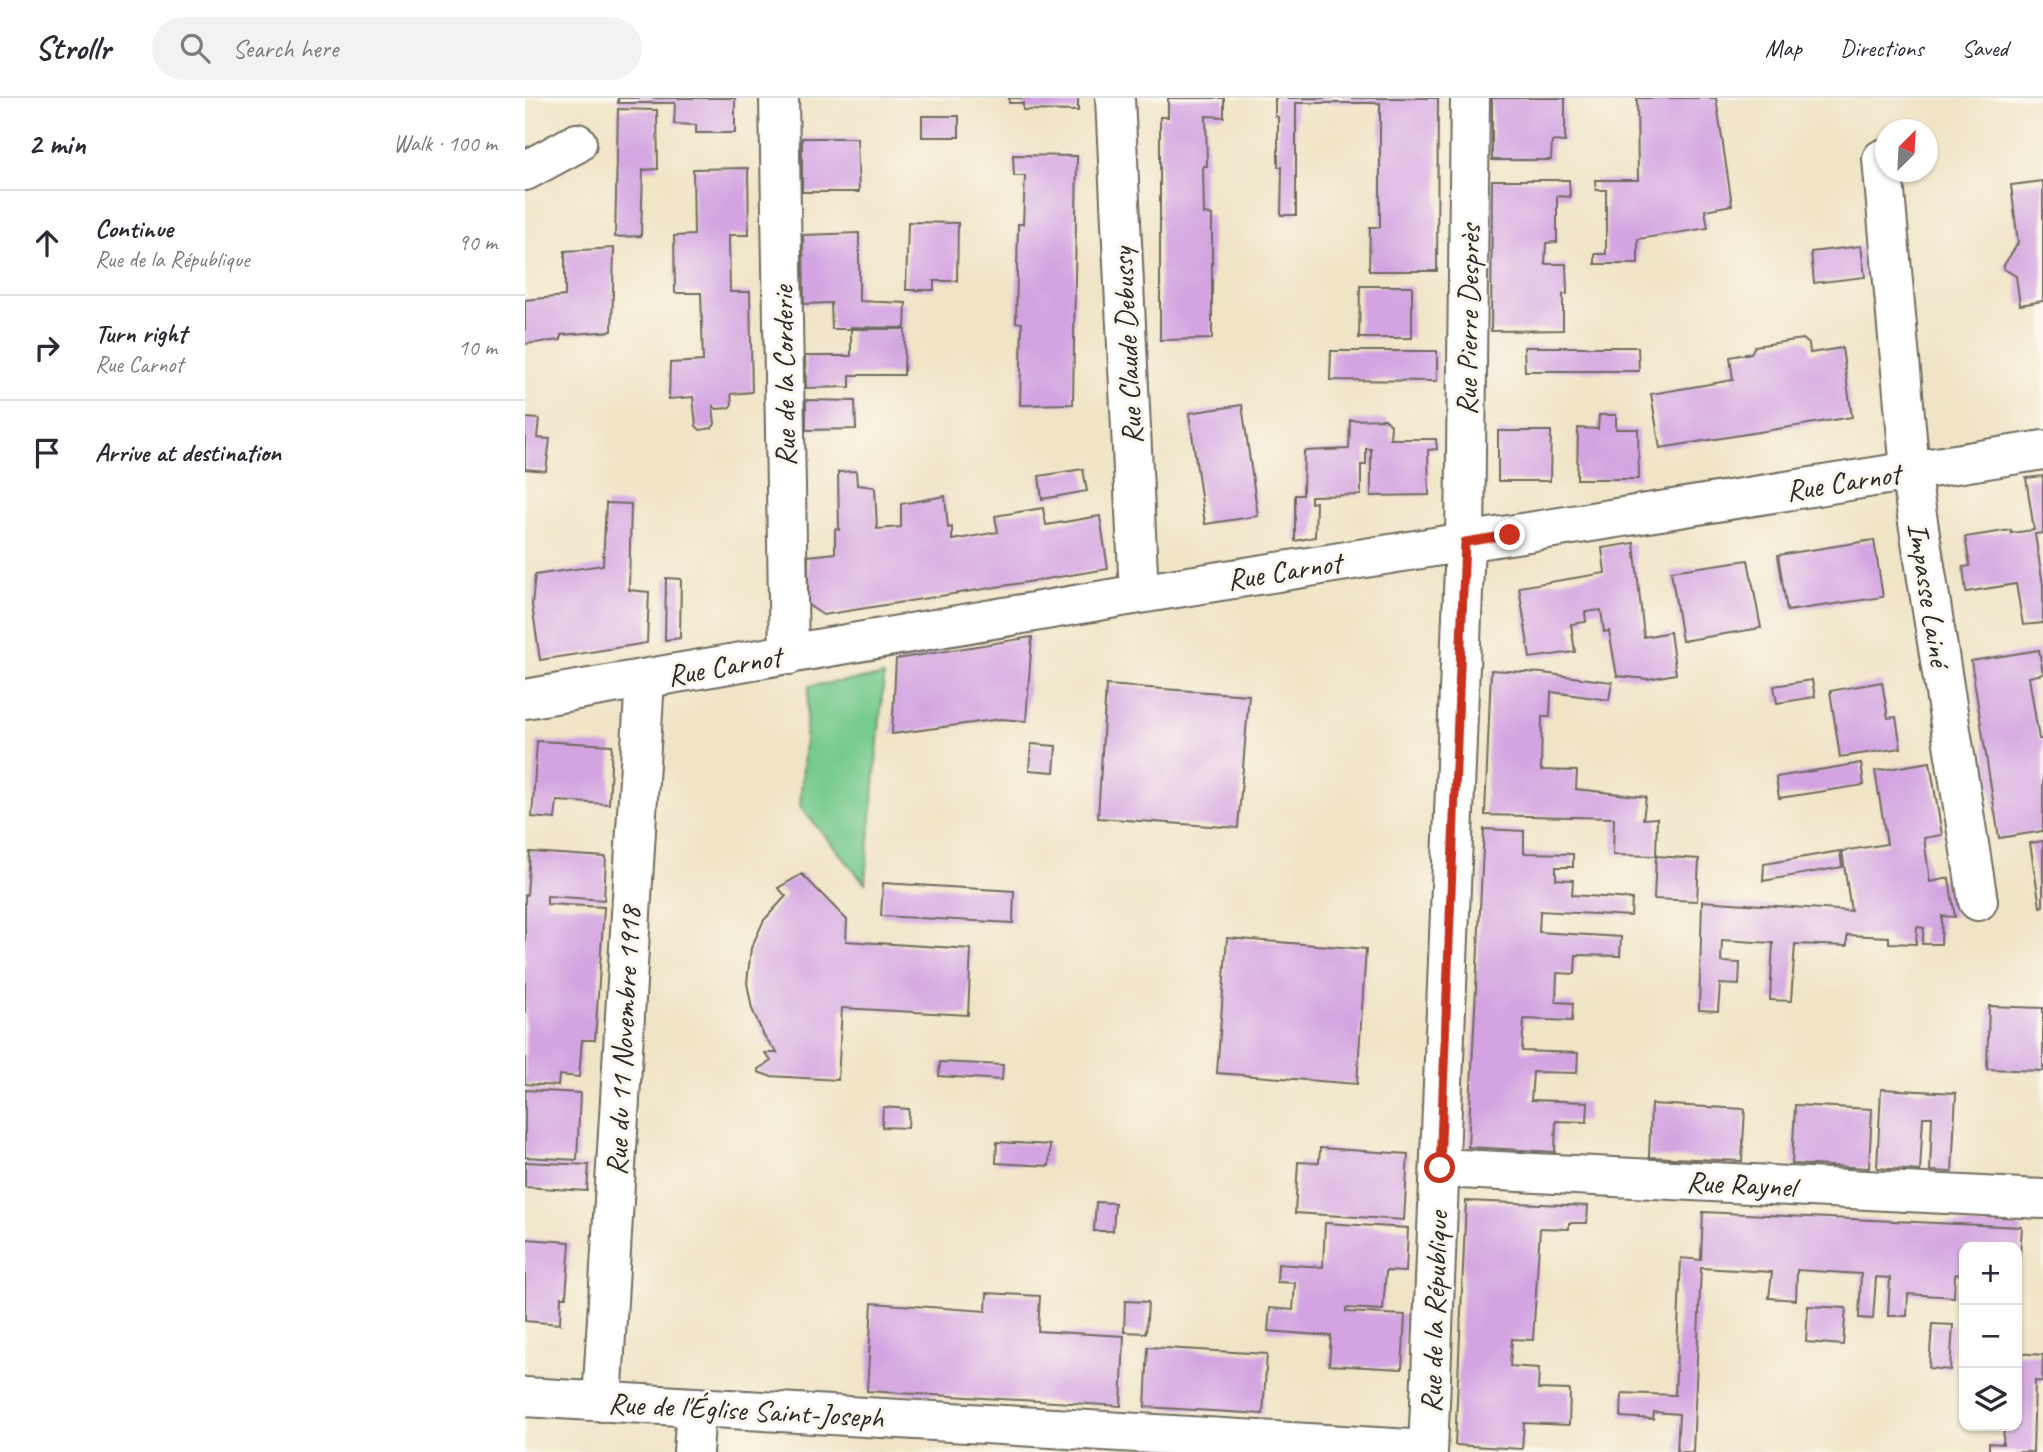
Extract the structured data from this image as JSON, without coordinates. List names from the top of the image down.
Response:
{
  "streets": {
    "street": [
      "Rue Pierre Desprès",
      "Rue Claude Debussy",
      "Rue de la Corderie",
      "Rue Carnot",
      "Impasse Lainé",
      "Rue du 11 Novembre 1918",
      "Rue Raynel",
      "Rue de la République",
      "Rue de l'Église Saint-Joseph"
    ]
  },
  "crossings": [
    ["Rue Pierre Desprès", "Rue Carnot"],
    ["Rue Pierre Desprès", "Rue de la République"],
    ["Rue Claude Debussy", "Rue Carnot"],
    ["Rue de la Corderie", "Rue Carnot"],
    ["Rue Carnot", "Impasse Lainé"],
    ["Rue Carnot", "Rue du 11 Novembre 1918"],
    ["Rue Carnot", "Rue de la République"],
    ["Rue du 11 Novembre 1918", "Rue de l'Église Saint-Joseph"],
    ["Rue Raynel", "Rue de la République"],
    ["Rue de la République", "Rue de l'Église Saint-Joseph"]
  ],
  "north": "top right",
  "page": {
    "header": "Strollr",
    "search": "Search here",
    "nav": ["Map", "Directions", "Saved"],
    "heading": ["2 min", "Walk · 100 m"],
    "list": [
      ["Continue", "Rue de la République", "90 m"],
      ["Turn right", "Rue Carnot", "10 m"],
      "Arrive at destination"
    ],
    "map_buttons": ["+", "−"]
  }
}
